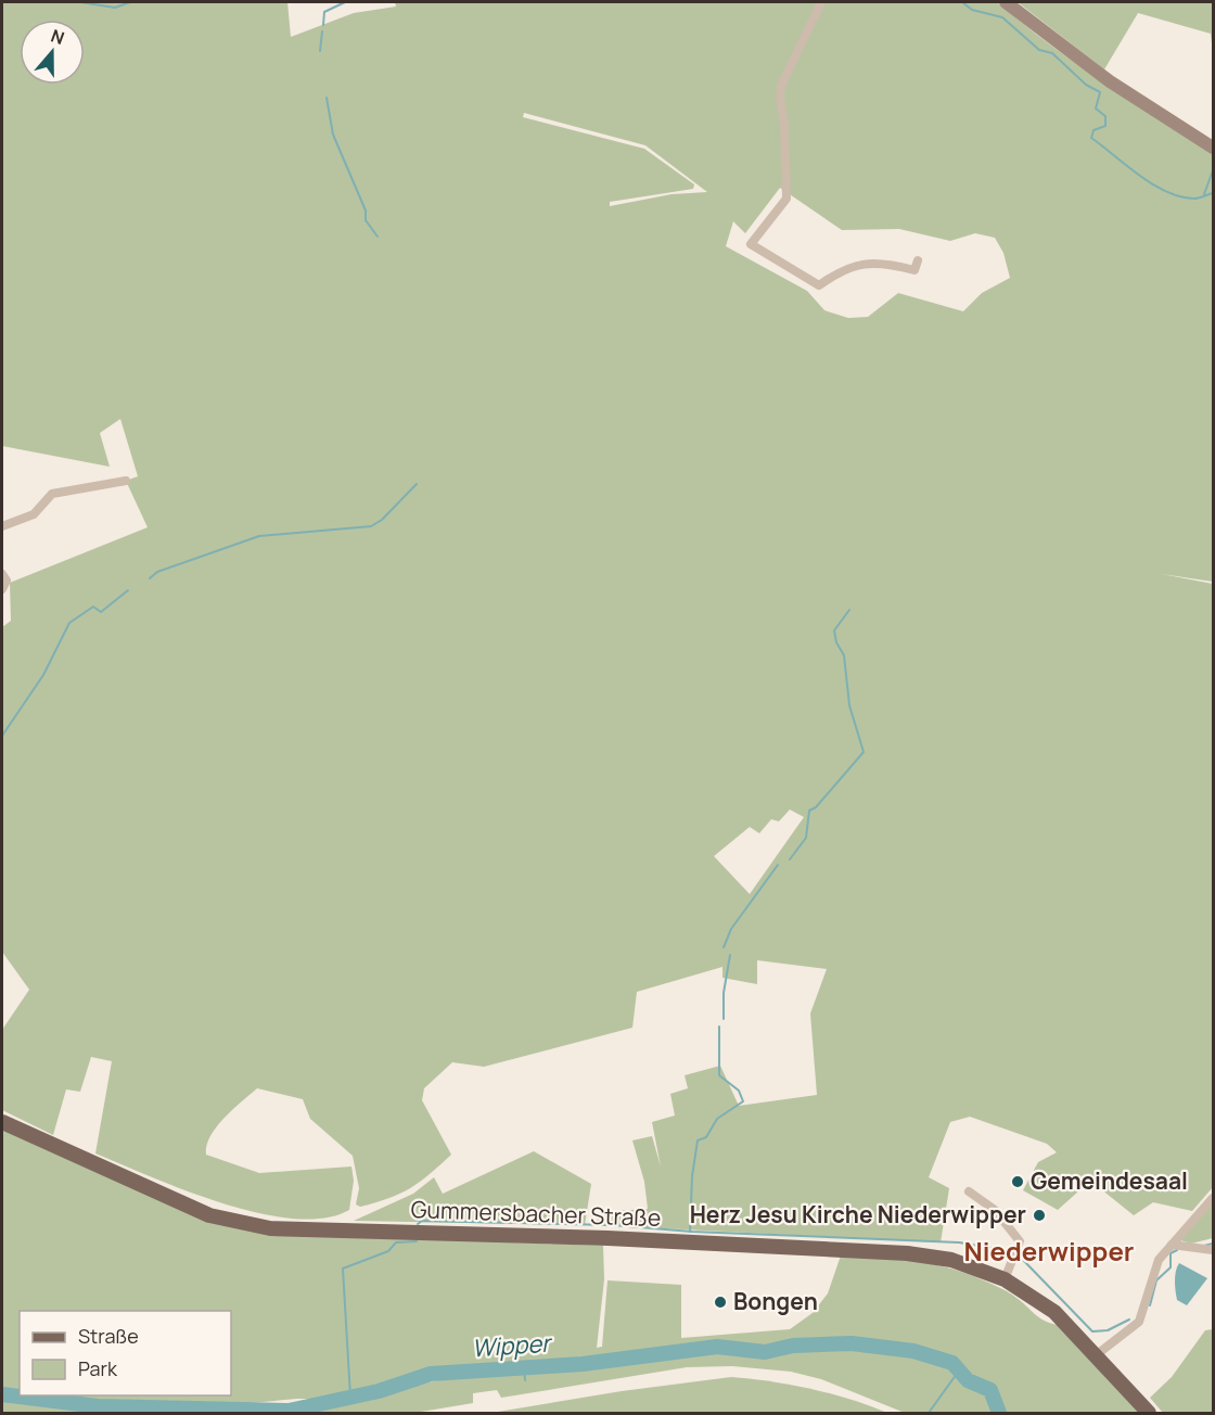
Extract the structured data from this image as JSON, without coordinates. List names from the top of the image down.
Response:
{
  "streets": {
    "main road": ["Gummersbacher Straße"]
  },
  "districts": ["Niederwipper"],
  "water": ["Wipper"],
  "places": ["Gemeindesaal", "Herz Jesu Kirche Niederwipper", "Bongen"],
  "legend": ["Straße", "Park"],
  "north": "top"
}
